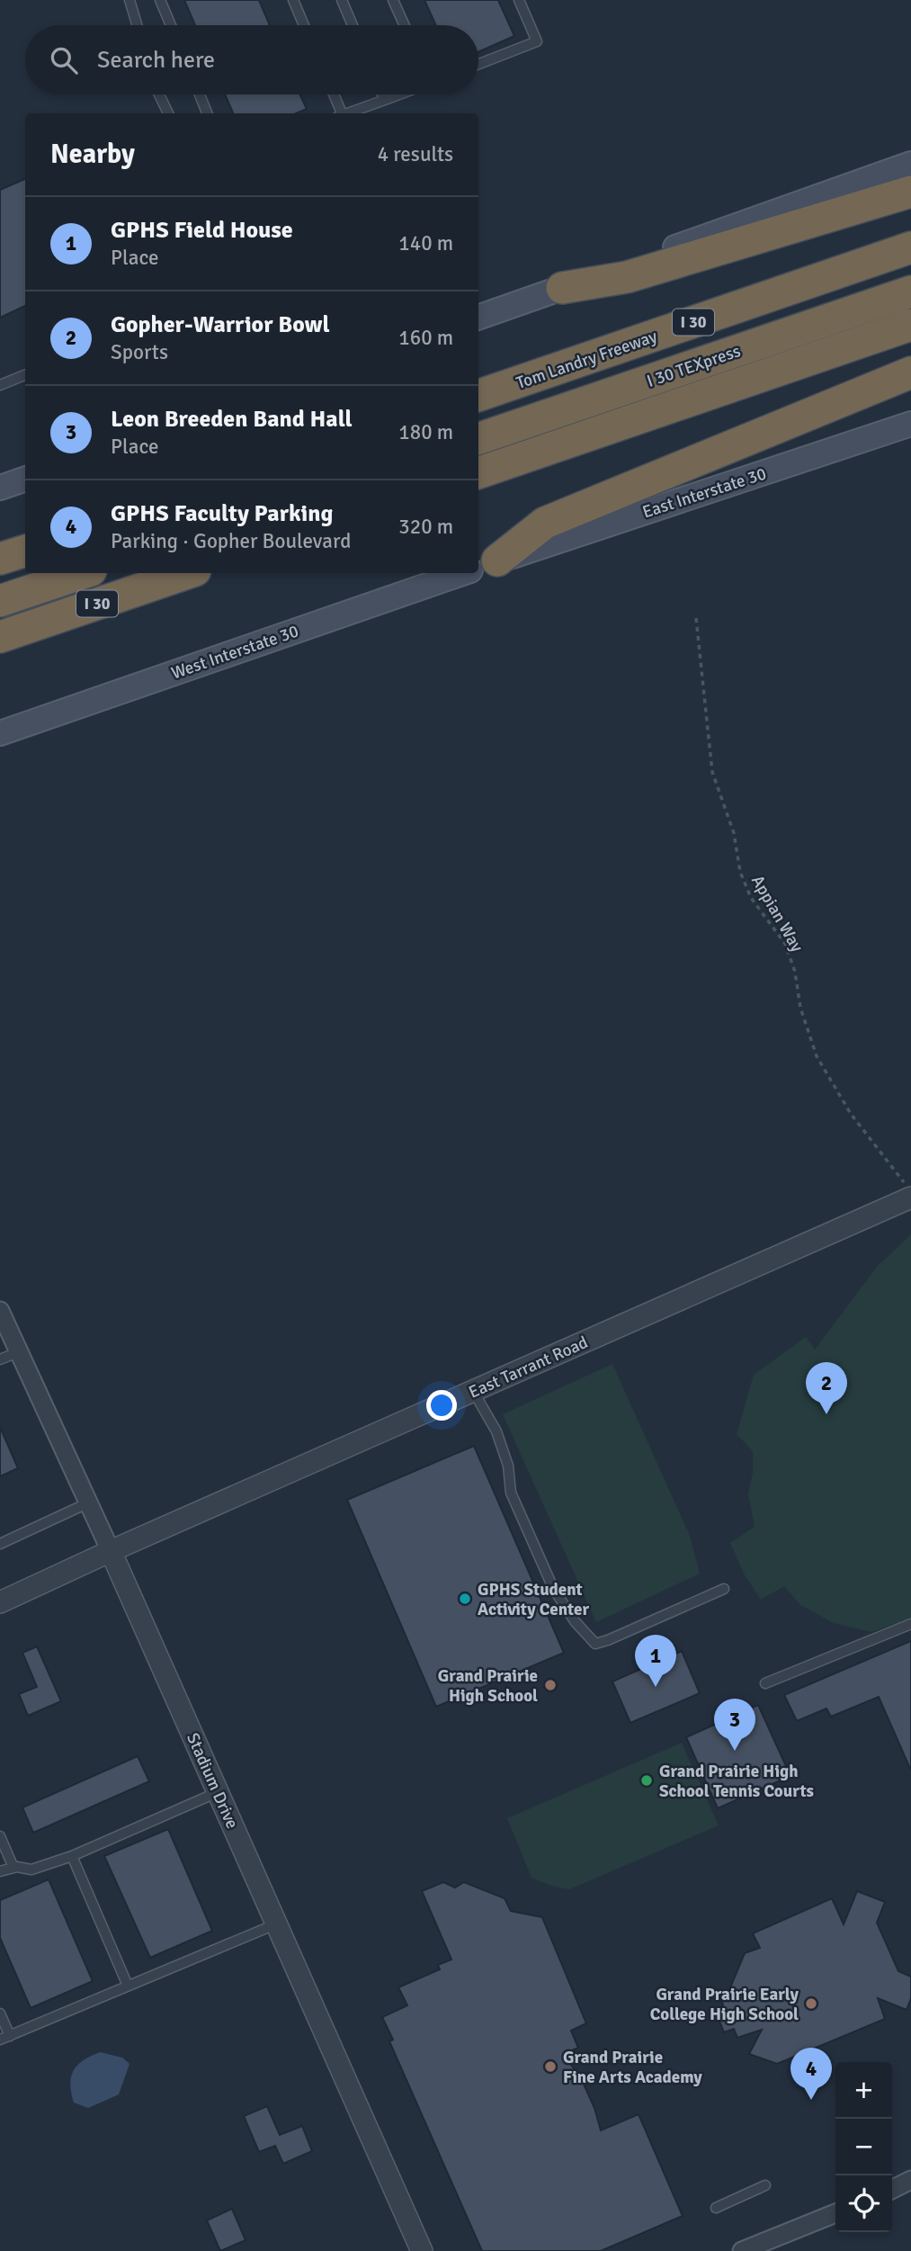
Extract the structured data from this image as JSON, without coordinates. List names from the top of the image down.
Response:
{
  "streets": {
    "highway": ["I 30", "Tom Landry Freeway", "I 30 TEXpress"],
    "main road": ["East Interstate 30", "West Interstate 30"],
    "street": ["East Tarrant Road", "Stadium Drive"],
    "path": ["Appian Way"]
  },
  "crossings": [
    ["Appian Way", "East Tarrant Road"],
    ["East Tarrant Road", "Stadium Drive"]
  ],
  "places": [
    "GPHS Student Activity Center",
    "Grand Prairie High School",
    "Grand Prairie High School Tennis Courts",
    "Grand Prairie Early College High School",
    "Grand Prairie Fine Arts Academy"
  ],
  "page": {
    "search": "Search here",
    "heading": ["Nearby", "4 results"],
    "list": [
      {
        "mark": "1",
        "name": "GPHS Field House",
        "note": "Place",
        "value": "140 m"
      },
      {
        "mark": "2",
        "name": "Gopher-Warrior Bowl",
        "note": "Sports",
        "value": "160 m"
      },
      {
        "mark": "3",
        "name": "Leon Breeden Band Hall",
        "note": "Place",
        "value": "180 m"
      },
      {
        "mark": "4",
        "name": "GPHS Faculty Parking",
        "note": "Parking · Gopher Boulevard",
        "value": "320 m"
      }
    ],
    "pins": [
      "2",
      "1",
      "3",
      "4"
    ],
    "map_buttons": ["+", "−"]
  }
}
